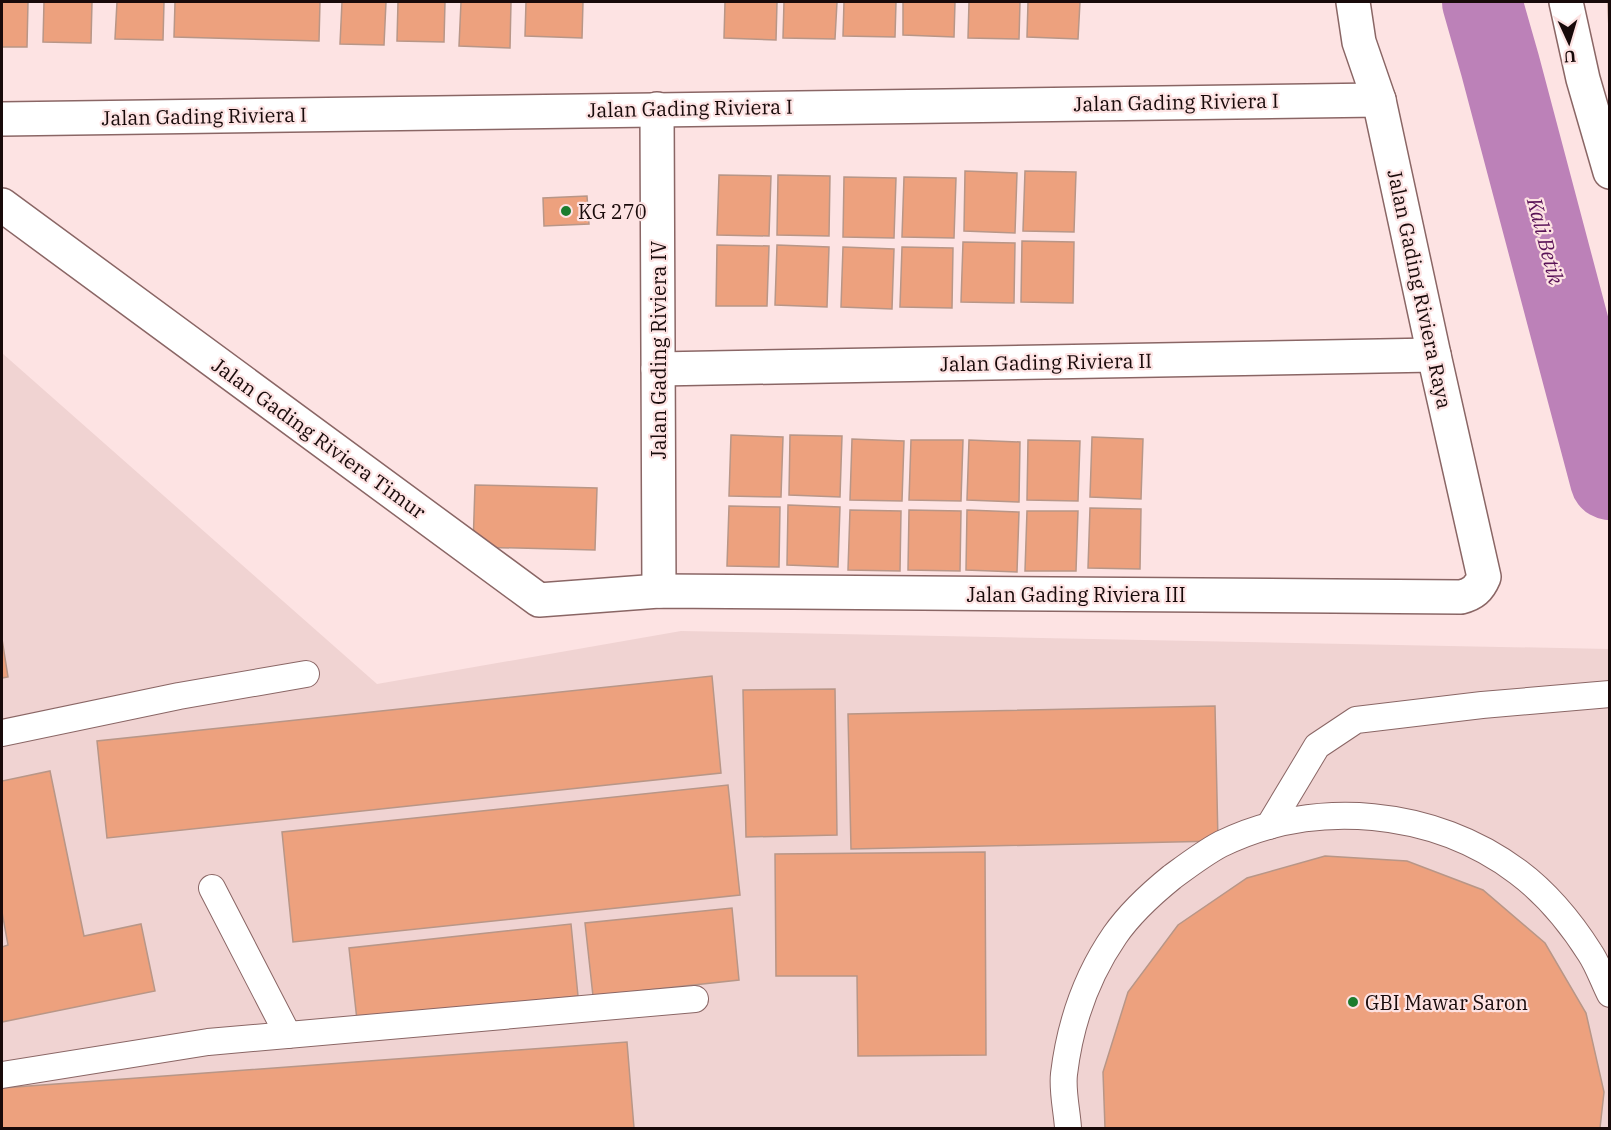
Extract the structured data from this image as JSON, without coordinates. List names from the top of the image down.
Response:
{
  "streets": {
    "street": [
      "Jalan Gading Riviera I",
      "Jalan Gading Riviera Raya",
      "Jalan Gading Riviera IV",
      "Jalan Gading Riviera II",
      "Jalan Gading Riviera Timur",
      "Jalan Gading Riviera III"
    ]
  },
  "crossings": [
    ["Jalan Gading Riviera I", "Jalan Gading Riviera Raya"],
    ["Jalan Gading Riviera I", "Jalan Gading Riviera IV"],
    ["Jalan Gading Riviera Raya", "Jalan Gading Riviera II"],
    ["Jalan Gading Riviera Raya", "Jalan Gading Riviera III"],
    ["Jalan Gading Riviera IV", "Jalan Gading Riviera II"],
    ["Jalan Gading Riviera IV", "Jalan Gading Riviera Timur"],
    ["Jalan Gading Riviera IV", "Jalan Gading Riviera III"],
    ["Jalan Gading Riviera Timur", "Jalan Gading Riviera III"]
  ],
  "water": ["Kali Betik"],
  "places": ["KG 270", "GBI Mawar Saron"],
  "north": "bottom"
}
